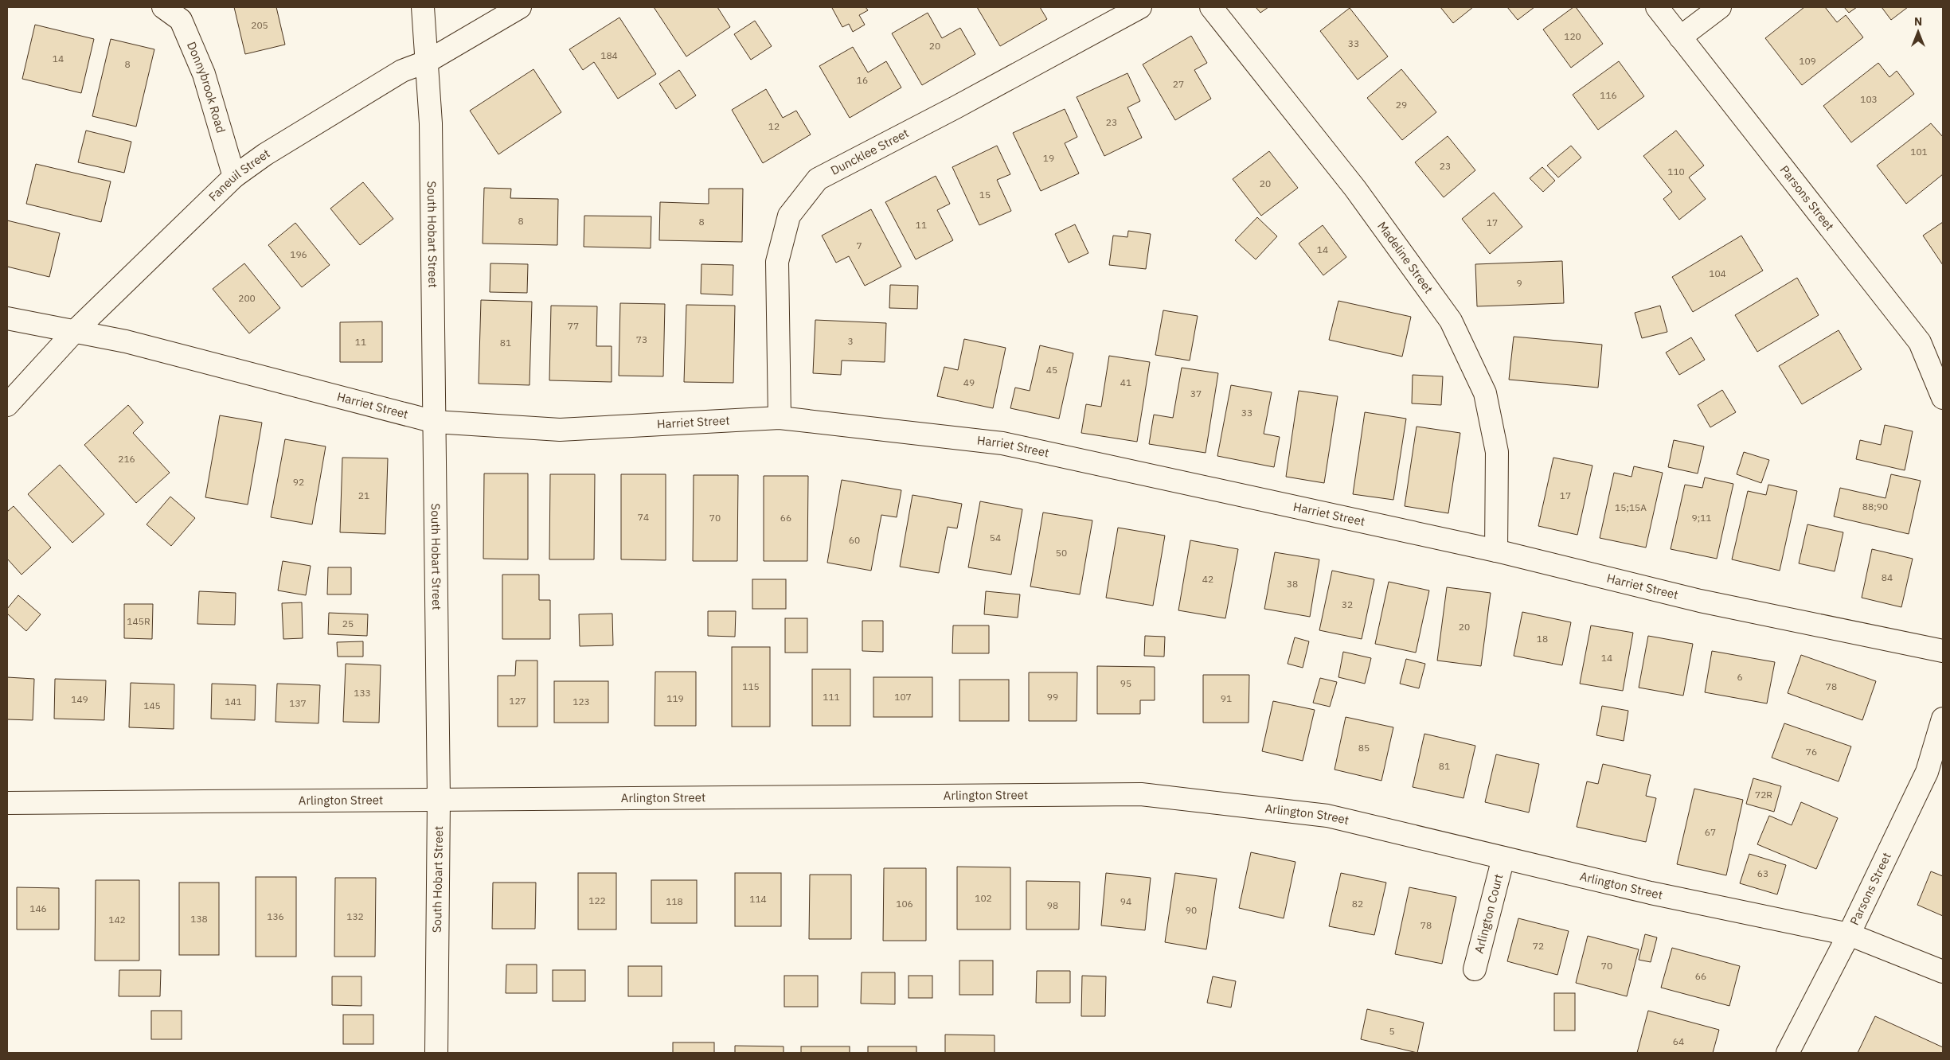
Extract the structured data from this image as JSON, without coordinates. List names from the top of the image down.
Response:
{
  "streets": {
    "street": [
      "Donnybrook Road",
      "Duncklee Street",
      "Faneuil Street",
      "Parsons Street",
      "South Hobart Street",
      "Madeline Street",
      "Harriet Street",
      "Arlington Street",
      "Arlington Court"
    ]
  },
  "crossings": [
    ["Donnybrook Road", "Faneuil Street"],
    ["Duncklee Street", "Harriet Street"],
    ["Faneuil Street", "South Hobart Street"],
    ["Faneuil Street", "Harriet Street"],
    ["Parsons Street", "Arlington Street"],
    ["South Hobart Street", "Harriet Street"],
    ["South Hobart Street", "Arlington Street"],
    ["Madeline Street", "Harriet Street"],
    ["Arlington Street", "Arlington Court"]
  ],
  "house_numbers": [
    "205",
    "120",
    "33",
    "20",
    "184",
    "14",
    "109",
    "8",
    "16",
    "27",
    "116",
    "103",
    "29",
    "23",
    "12",
    "101",
    "19",
    "23",
    "110",
    "20",
    "15",
    "8",
    "8",
    "17",
    "11",
    "7",
    "14",
    "196",
    "104",
    "9",
    "200",
    "77",
    "73",
    "3",
    "11",
    "81",
    "45",
    "49",
    "41",
    "37",
    "33",
    "216",
    "92",
    "21",
    "17",
    "88;90",
    "15;15A",
    "74",
    "70",
    "66",
    "9;11",
    "54",
    "60",
    "50",
    "84",
    "42",
    "38",
    "32",
    "145R",
    "25",
    "20",
    "18",
    "14",
    "6",
    "95",
    "115",
    "78",
    "133",
    "111",
    "107",
    "99",
    "119",
    "91",
    "149",
    "127",
    "141",
    "123",
    "137",
    "145",
    "85",
    "76",
    "81",
    "72R",
    "67",
    "63",
    "102",
    "114",
    "122",
    "118",
    "94",
    "106",
    "82",
    "98",
    "146",
    "90",
    "136",
    "132",
    "138",
    "142",
    "78",
    "72",
    "70",
    "66",
    "5",
    "64"
  ],
  "north": "top"
}
